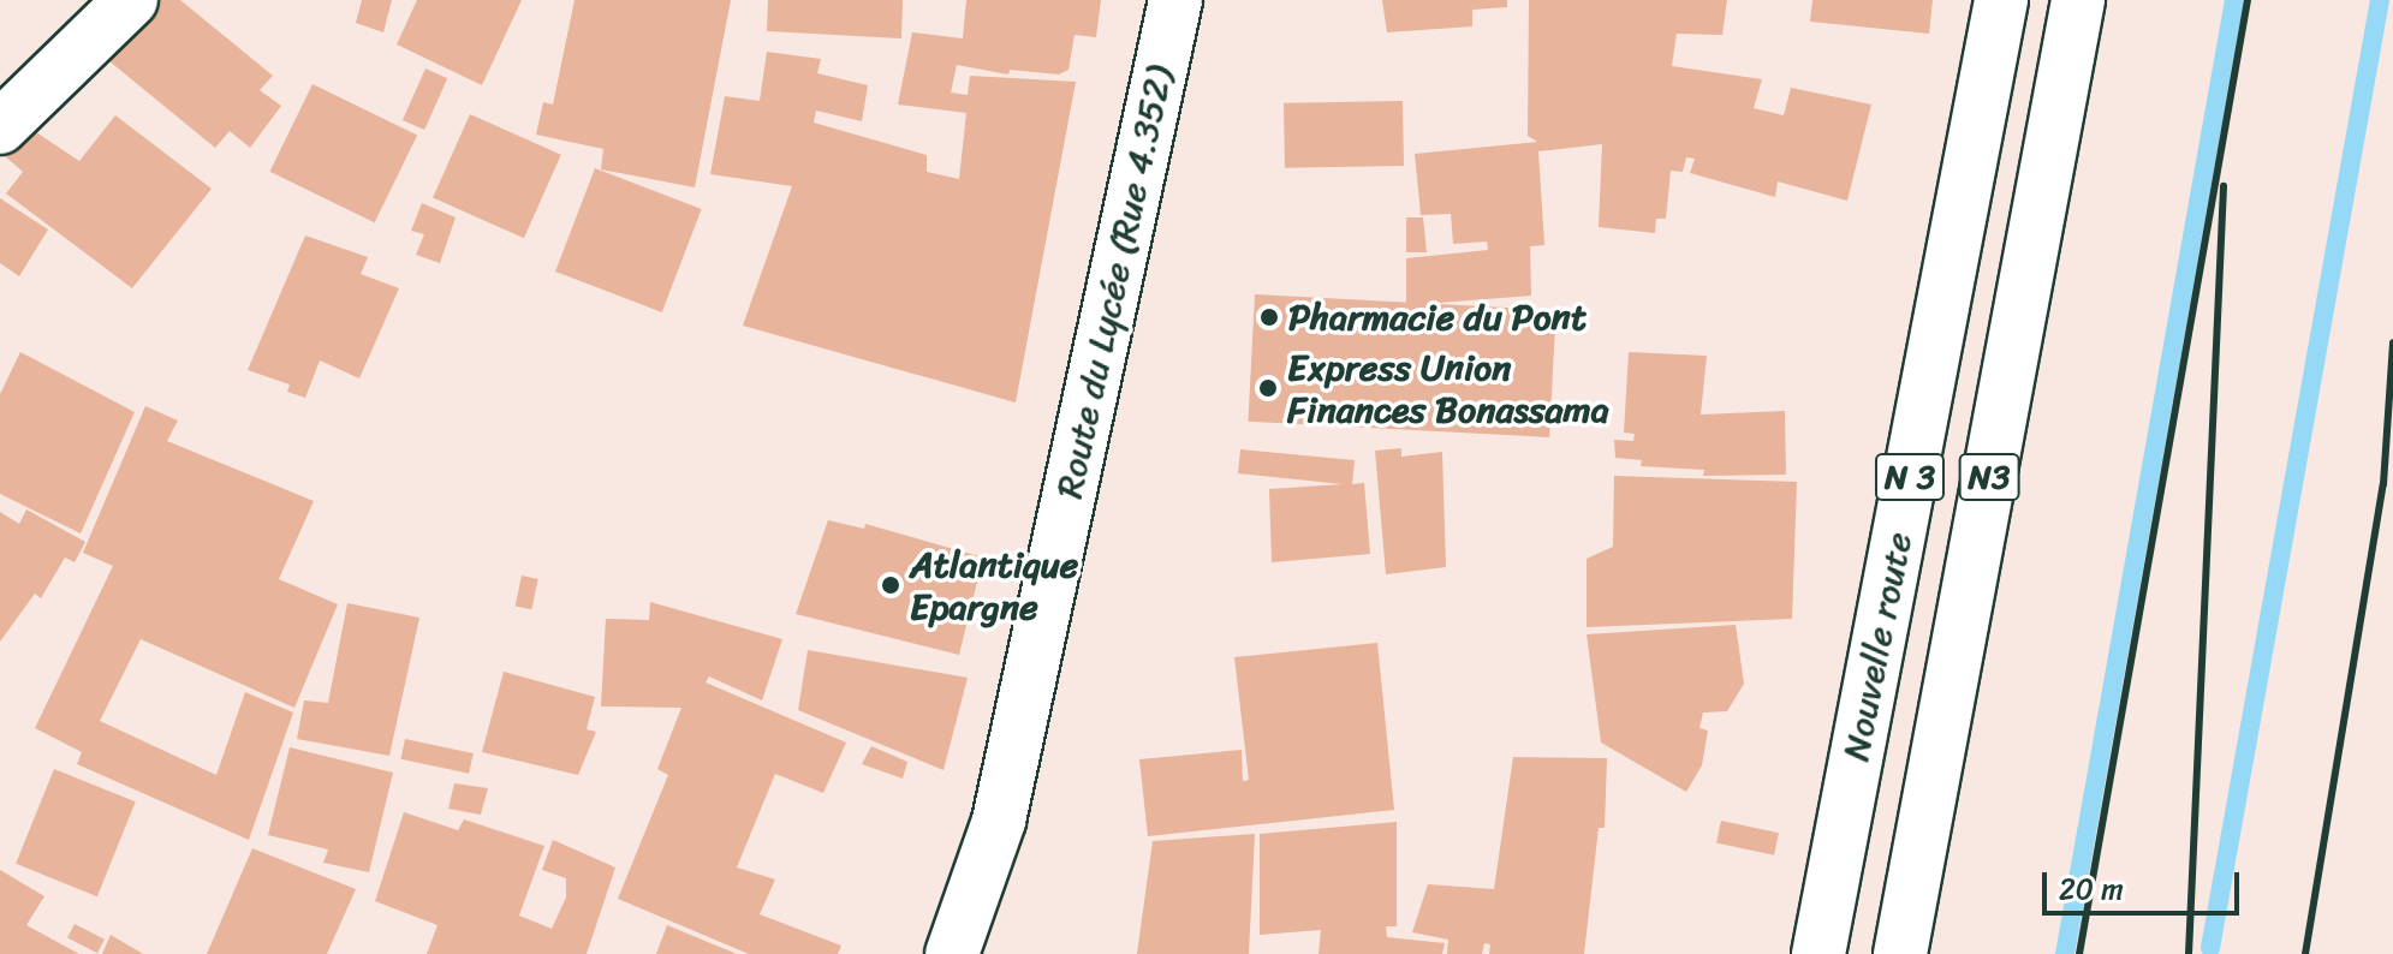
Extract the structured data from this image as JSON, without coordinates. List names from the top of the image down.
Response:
{
  "streets": {
    "main road": [
      "Route du Lycée (Rue 4.352)",
      "N 3",
      "N3",
      "Nouvelle route"
    ]
  },
  "places": ["Pharmacie du Pont", "Express Union Finances Bonassama", "Atlantique Epargne"],
  "scale_bar": "20 m"
}
